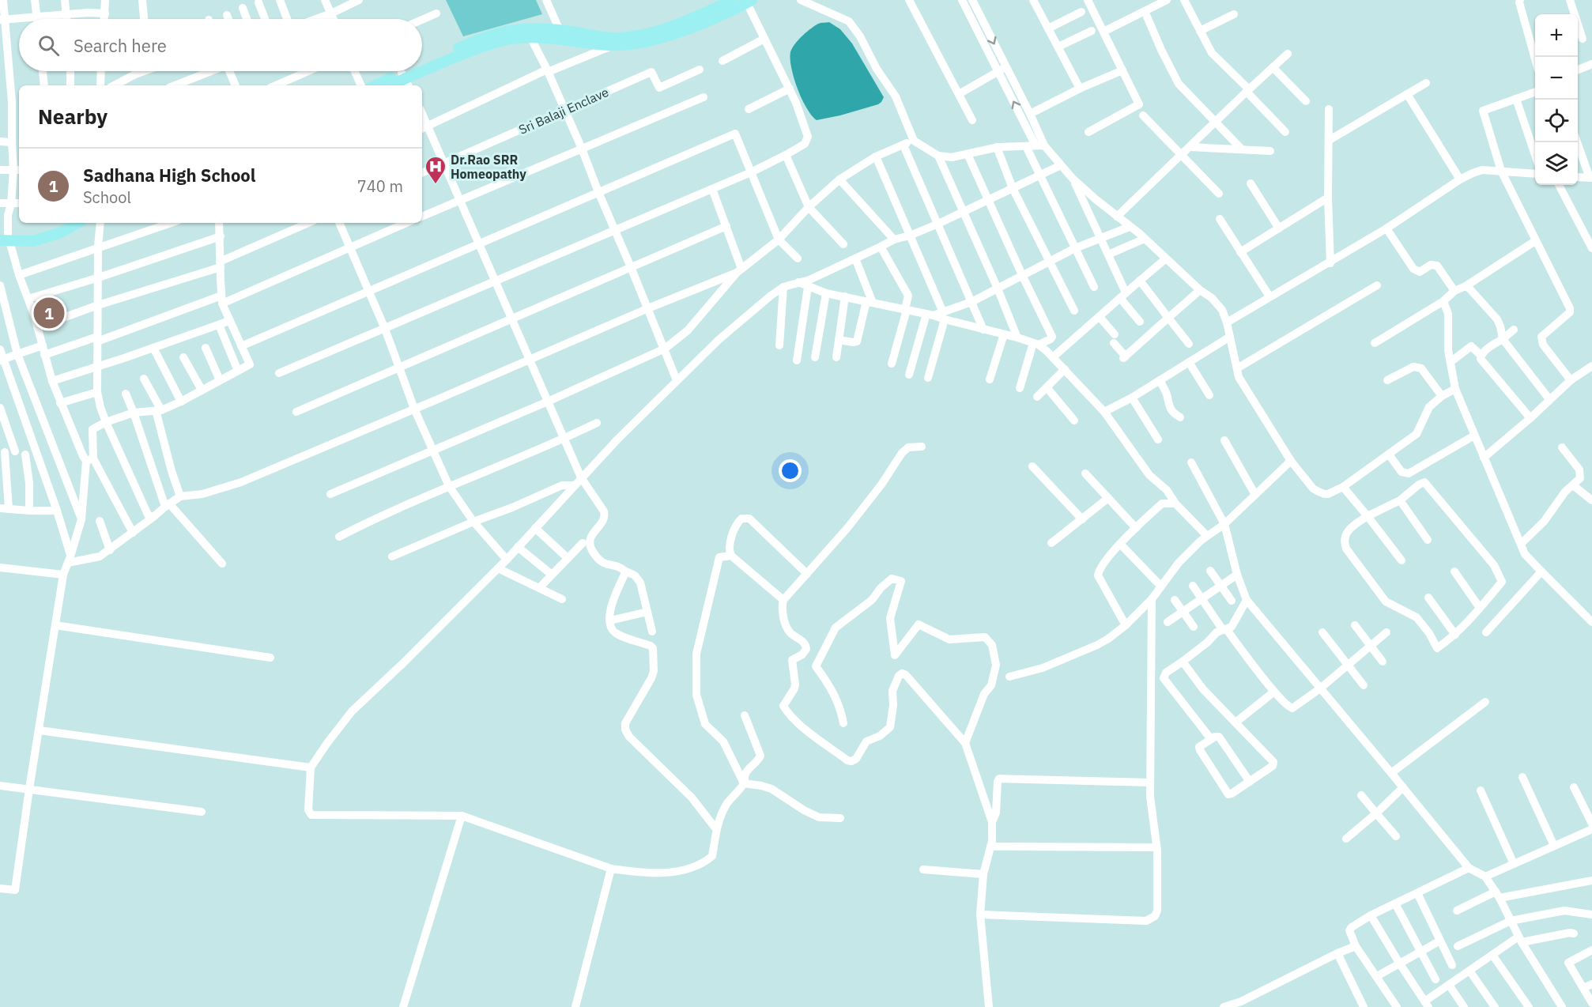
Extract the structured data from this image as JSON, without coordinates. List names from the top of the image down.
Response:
{
  "streets": {
    "street": ["Sri Balaji Enclave"]
  },
  "places": {
    "hospital": ["Dr.Rao SRR Homeopathy"]
  },
  "page": {
    "map_buttons": ["+", "−"],
    "search": "Search here",
    "heading": "Nearby",
    "list": [
      {
        "mark": "1",
        "name": "Sadhana High School",
        "note": "School",
        "value": "740 m"
      }
    ],
    "pins": "1"
  }
}
